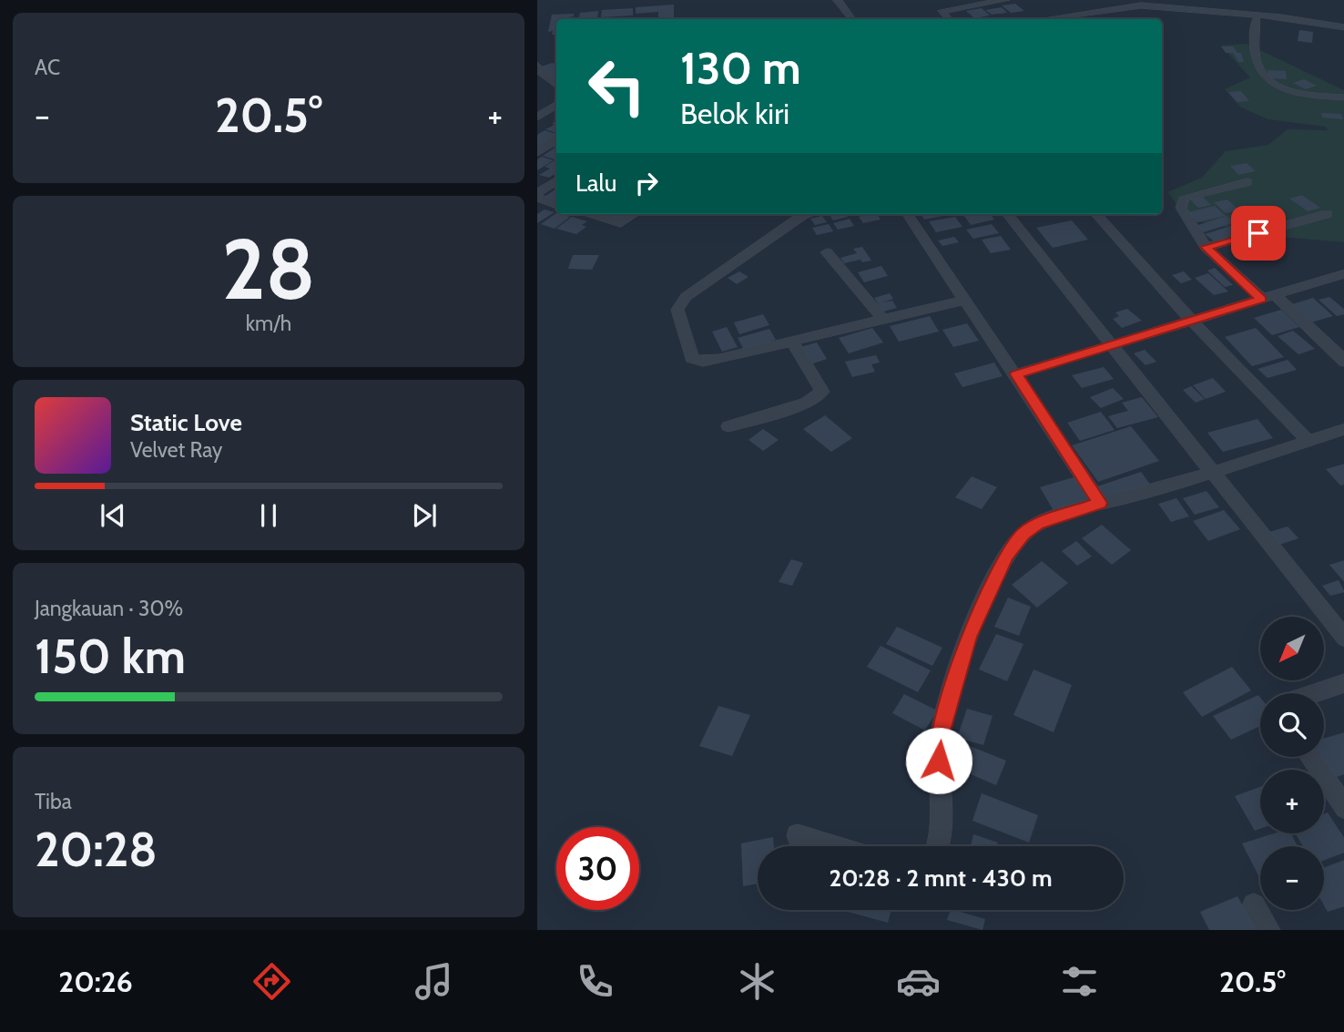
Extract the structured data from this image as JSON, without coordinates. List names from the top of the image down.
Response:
{
  "north": "bottom left",
  "page": {
    "tile": [
      "AC",
      ["28", "km/h"],
      ["Jangkauan · 30%", "150 km"],
      ["Tiba", "20:28"]
    ],
    "turn": ["130 m", "Belok kiri"],
    "heat": ["−", "20.5°", "+"],
    "then": "Lalu",
    "song": ["Static Love", "Velvet Ray"],
    "map_buttons": ["+", "−"],
    "limit": "30",
    "trip": "20:28 · 2 mnt · 430 m",
    "tabs": ["20:26", "20.5°"]
  }
}
